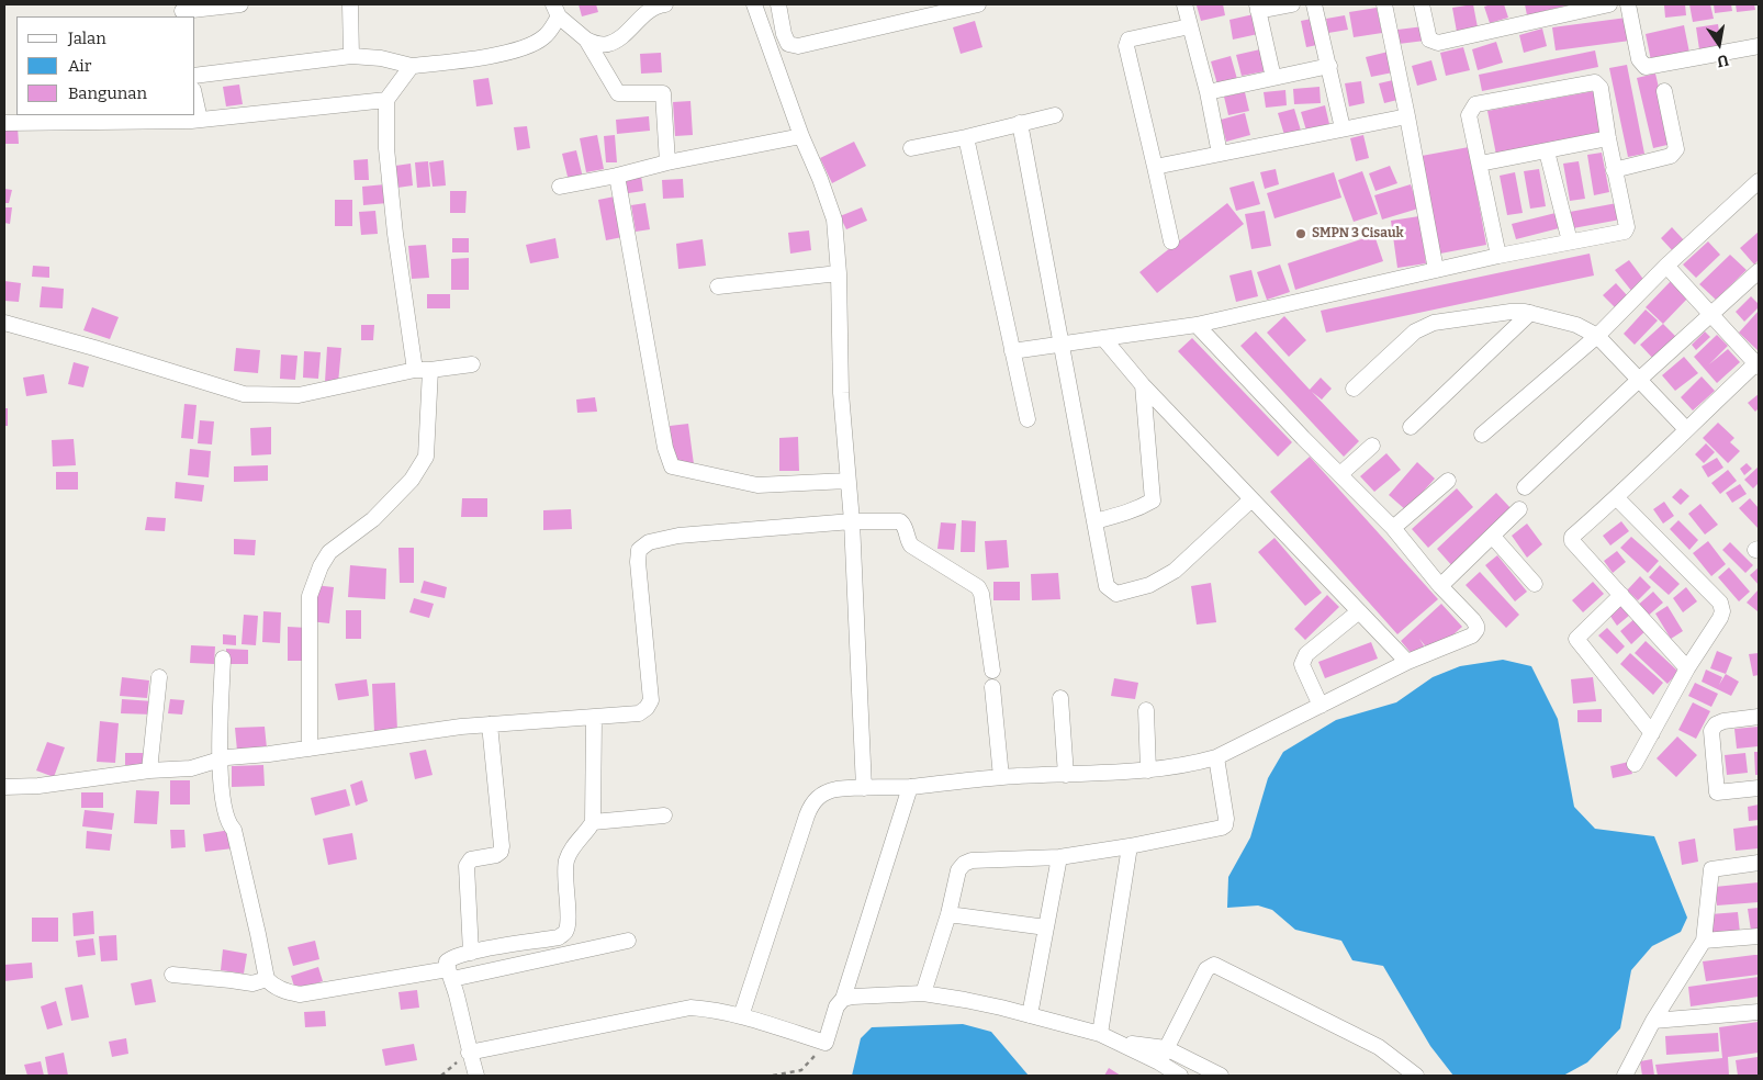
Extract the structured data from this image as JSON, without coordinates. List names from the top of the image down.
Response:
{
  "places": ["SMPN 3 Cisauk"],
  "legend": ["Jalan", "Air", "Bangunan"],
  "north": "bottom"
}
